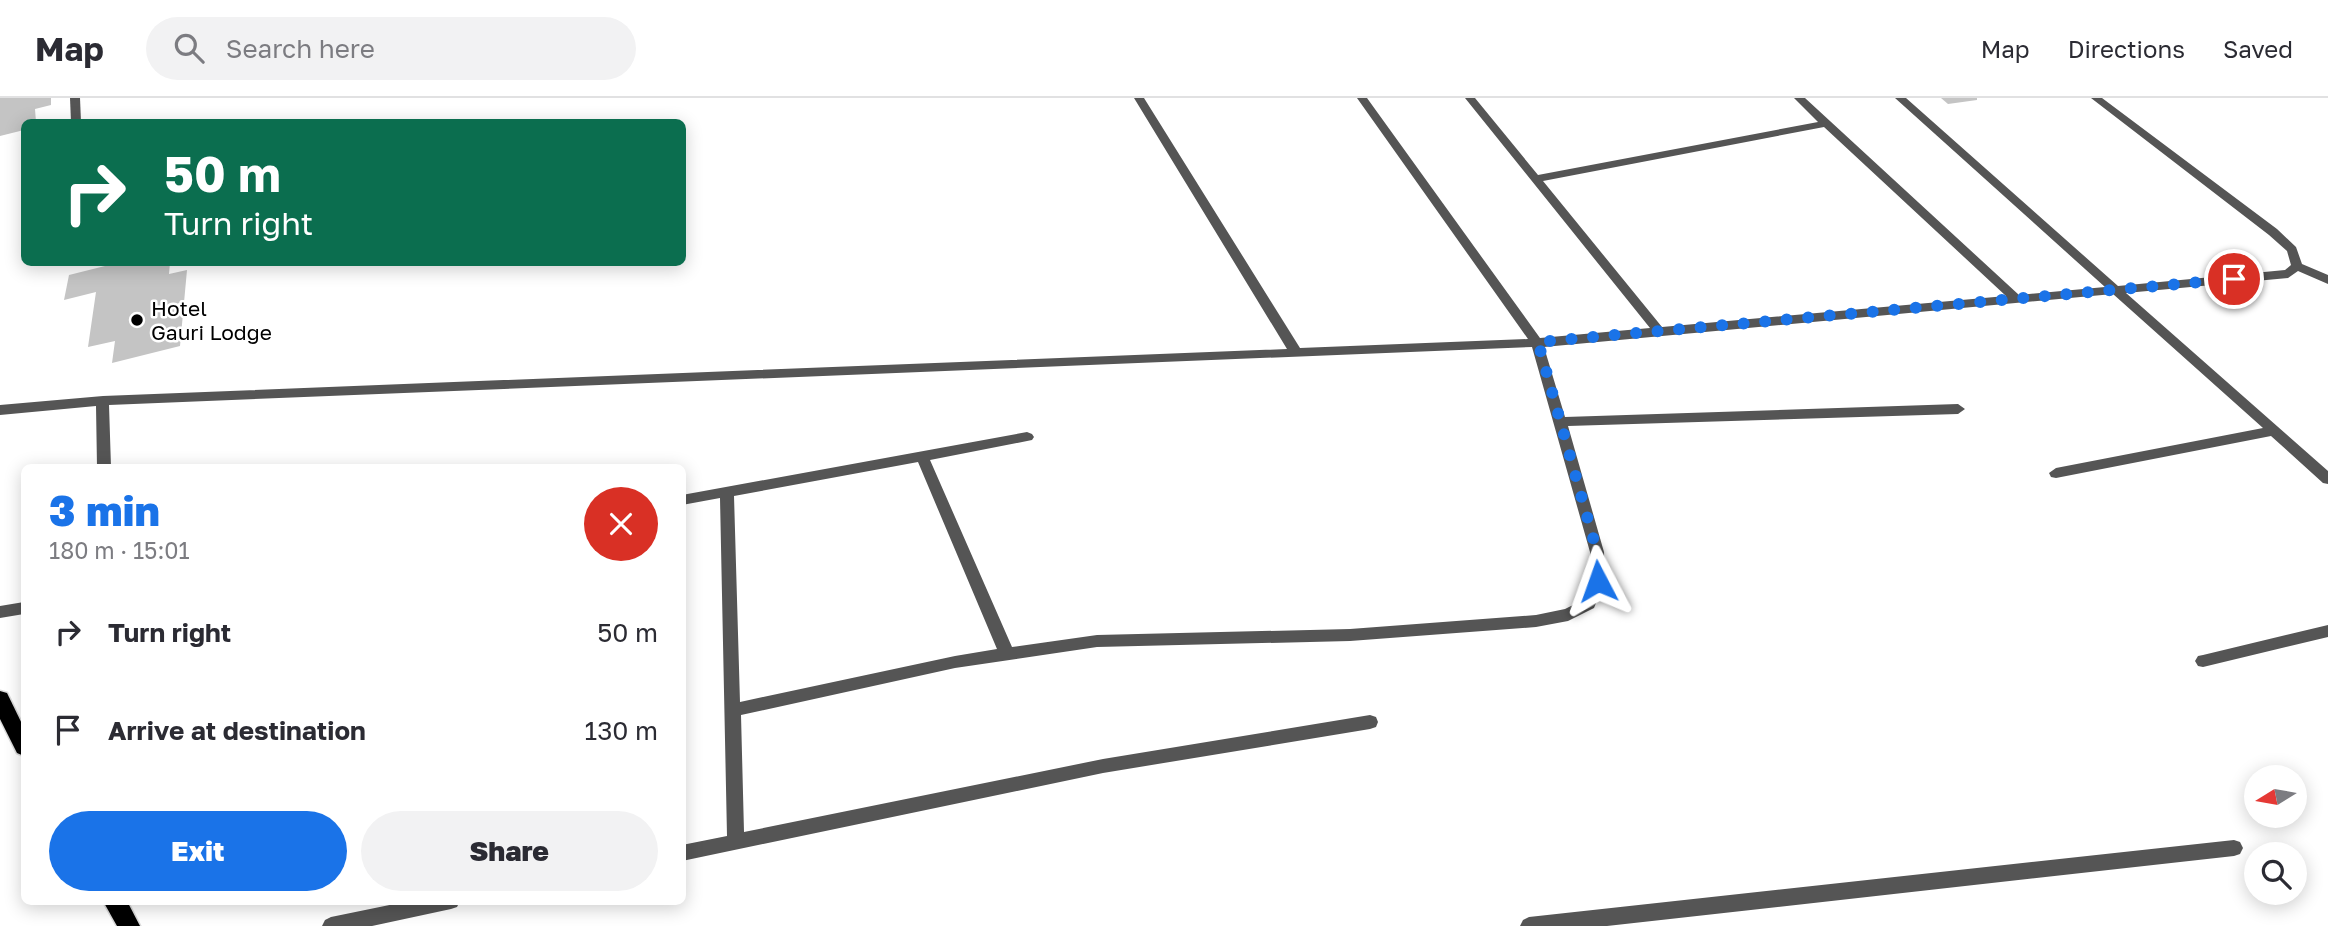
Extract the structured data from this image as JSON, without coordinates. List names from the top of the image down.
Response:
{
  "places": ["Hotel Gauri Lodge"],
  "north": "left",
  "page": {
    "header": "Map",
    "search": "Search here",
    "nav": ["Map", "Directions", "Saved"],
    "turn": ["50 m", "Turn right"],
    "heading": ["3 min", "180 m · 15:01"],
    "list": [
      {
        "name": "Turn right",
        "value": "50 m"
      },
      {
        "name": "Arrive at destination",
        "value": "130 m"
      }
    ],
    "buttons": ["Exit", "Share"]
  }
}
